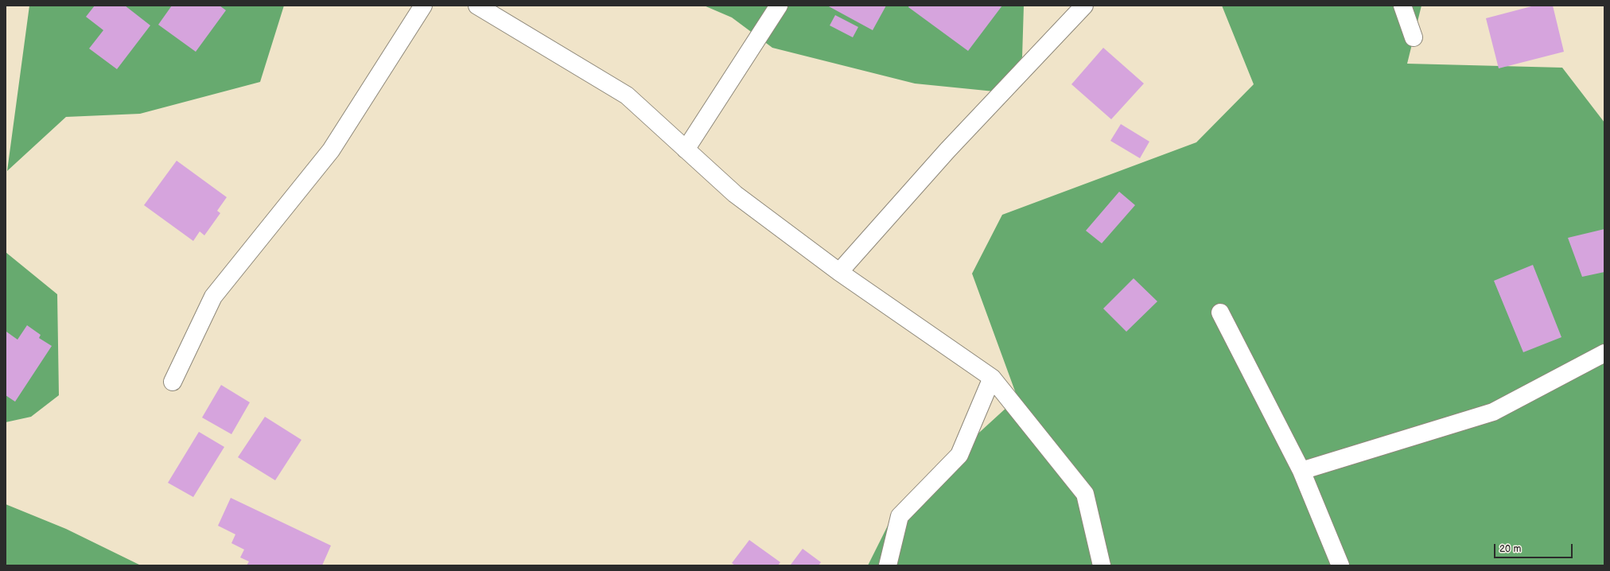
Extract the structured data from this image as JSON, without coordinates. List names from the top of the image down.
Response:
{
  "scale_bar": "20 m"
}
